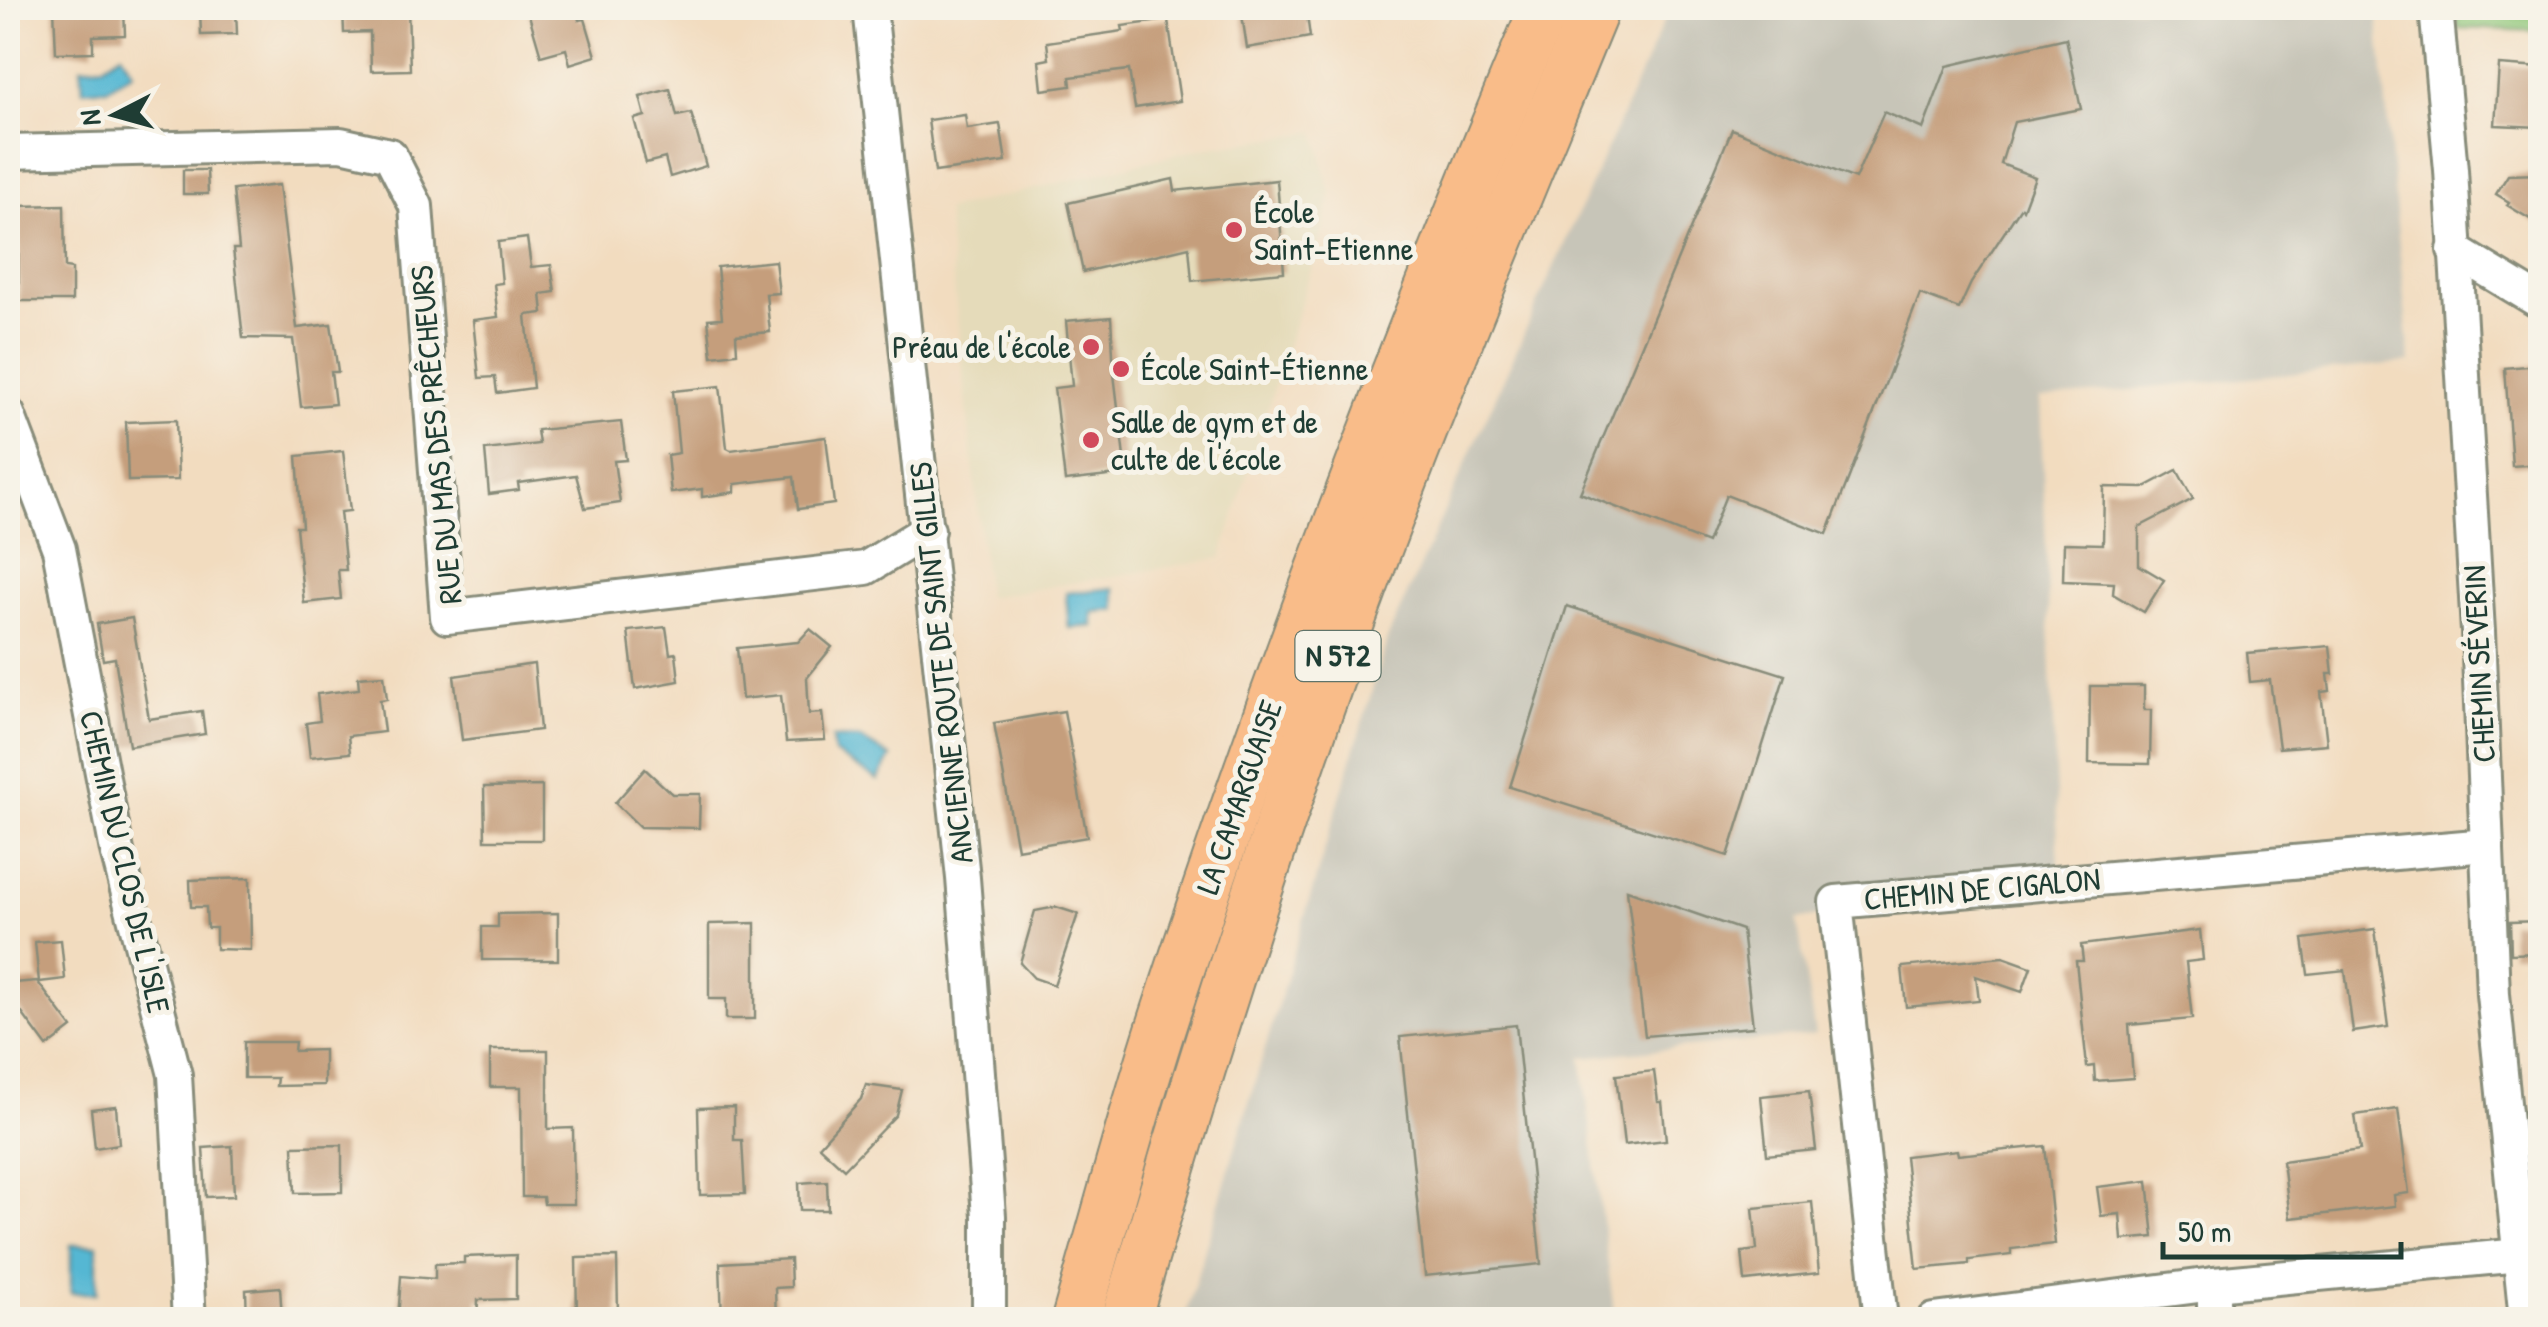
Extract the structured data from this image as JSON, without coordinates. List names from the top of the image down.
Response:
{
  "streets": {
    "highway": ["N 572", "LA CAMARGUAISE"],
    "street": [
      "RUE DU MAS DES PRÊCHEURS",
      "ANCIENNE ROUTE DE SAINT GILLES",
      "CHEMIN SÉVERIN",
      "CHEMIN DU CLOS DE L'ISLE",
      "CHEMIN DE CIGALON"
    ]
  },
  "crossings": [
    ["RUE DU MAS DES PRÊCHEURS", "ANCIENNE ROUTE DE SAINT GILLES"],
    ["CHEMIN SÉVERIN", "CHEMIN DE CIGALON"]
  ],
  "places": [
    "École Saint-Etienne",
    "Préau de l'école",
    "École Saint-Étienne",
    "Salle de gym et de culte de l'école"
  ],
  "scale_bar": "50 m",
  "north": "left"
}
